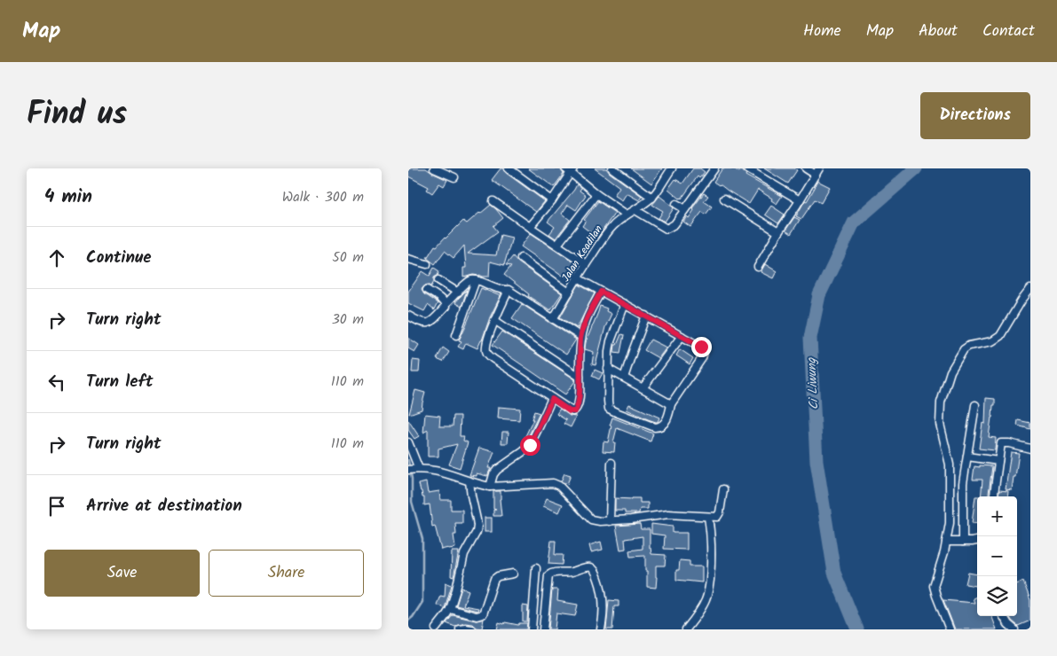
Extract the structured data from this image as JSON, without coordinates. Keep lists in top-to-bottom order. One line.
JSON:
{"streets":{"street":["Jalan Keadilan"]},"water":["Ci Liwung"],"page":{"header":"Map","nav":["Home","Map","About","Contact"],"title":"Find us","buttons":["Directions",["Save","Share"]],"heading":["4 min","Walk · 300 m"],"list":[["Continue","50 m"],["Turn right","30 m"],["Turn left","110 m"],["Turn right","110 m"],"Arrive at destination"],"map_buttons":["+","−"]}}
